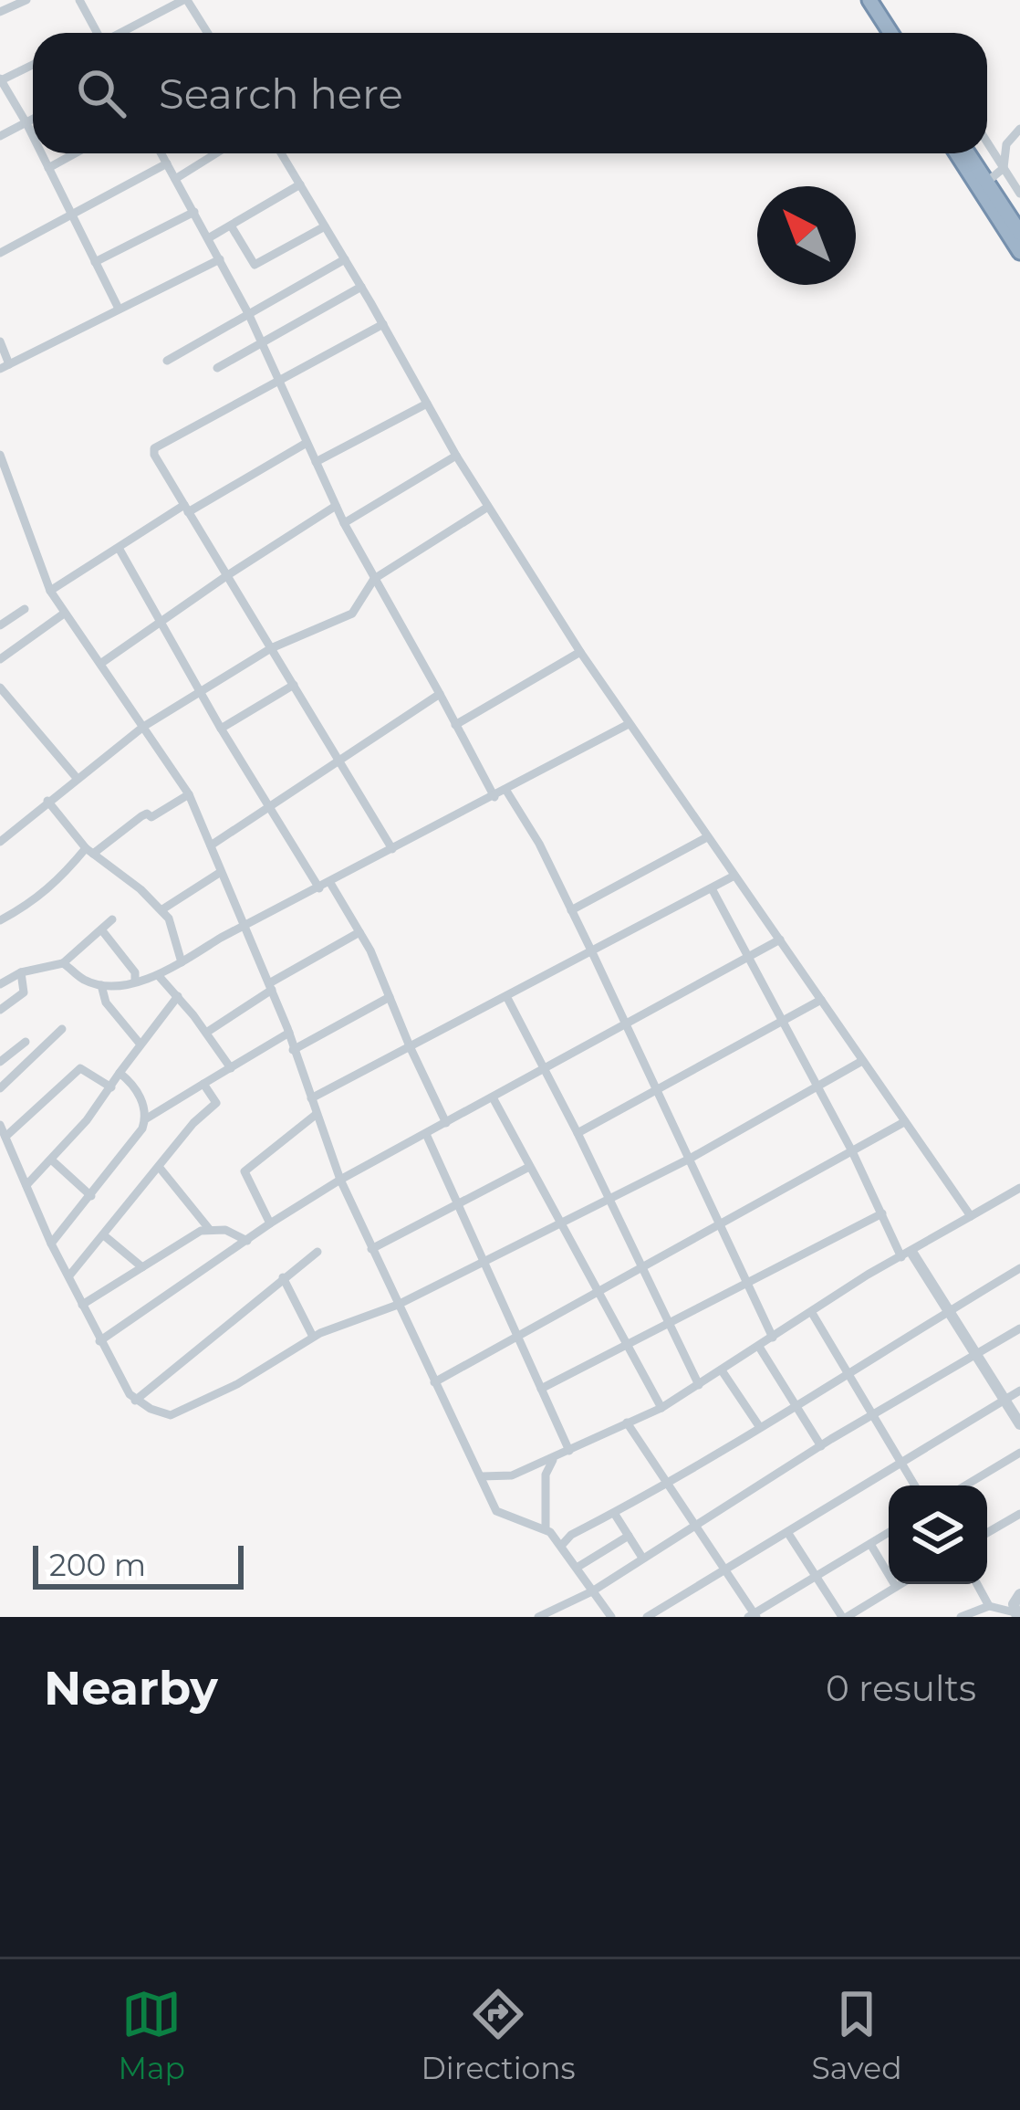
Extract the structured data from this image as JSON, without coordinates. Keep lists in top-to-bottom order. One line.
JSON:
{"scale_bar":"200 m","north":"top left","page":{"search":"Search here","scale":"200 m","heading":["Nearby","0 results"],"nav":["Map","Directions","Saved"]}}
